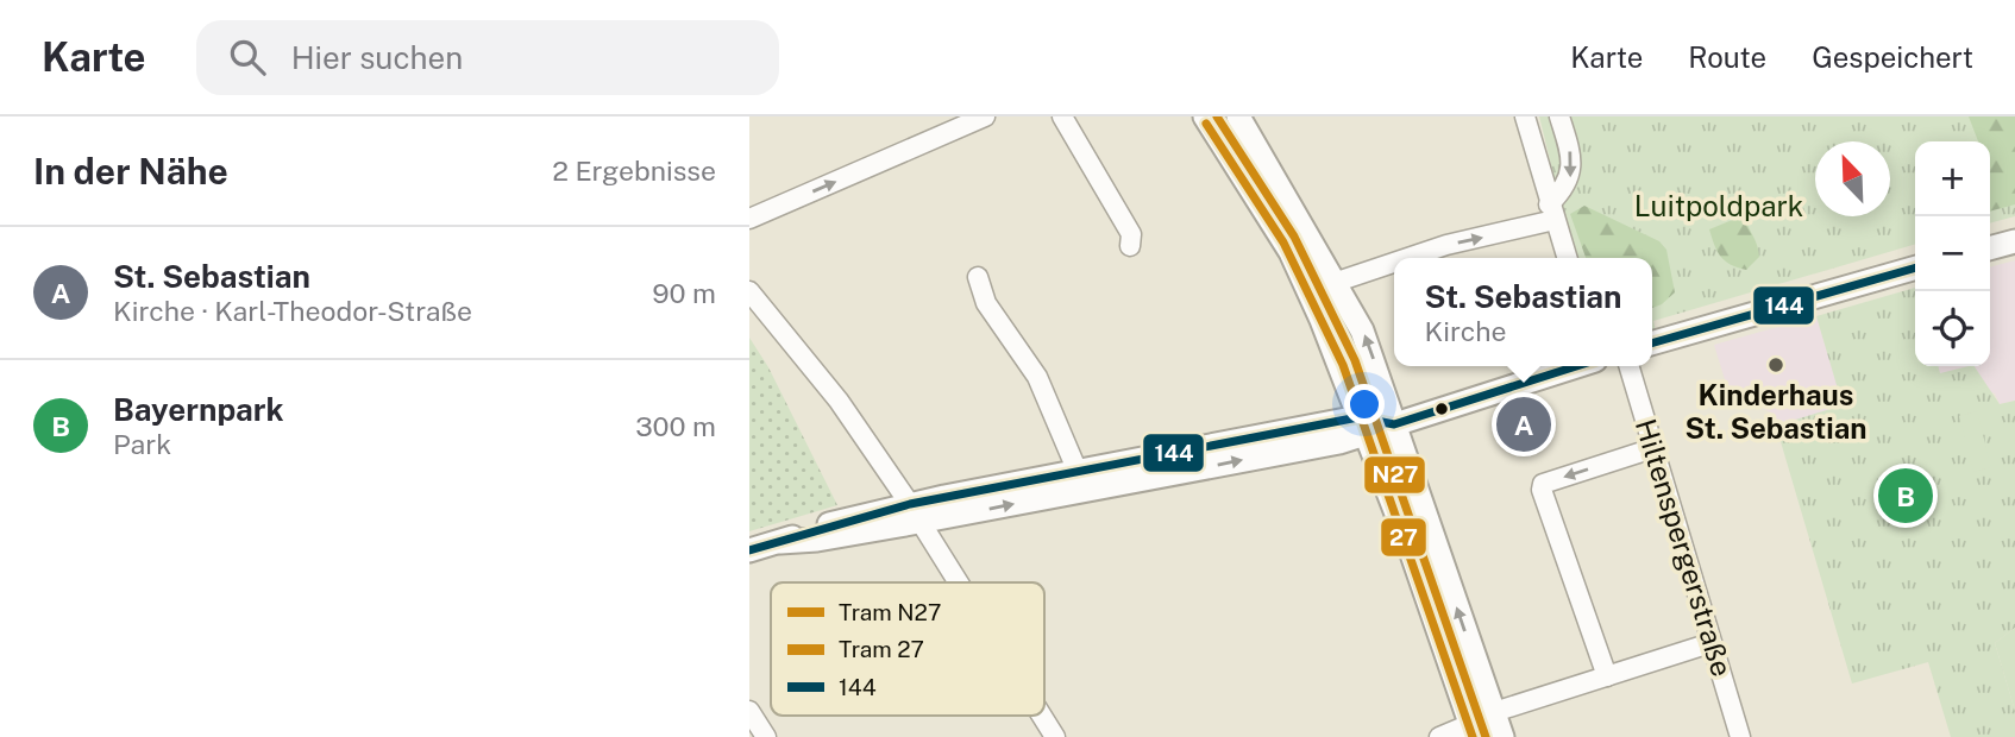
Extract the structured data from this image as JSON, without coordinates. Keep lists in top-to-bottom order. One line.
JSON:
{"streets":{"street":["Hiltenspergerstraße"]},"parks":["Luitpoldpark"],"places":["Kinderhaus St. Sebastian"],"lines":["tram line N27","tram line 27","transit line 144"],"legend":["Tram N27","Tram 27","144"],"north":"top left","page":{"header":"Karte","search":"Hier suchen","nav":["Karte","Route","Gespeichert"],"heading":["In der Nähe","2 Ergebnisse"],"map_buttons":["+","−"],"list":[{"mark":"A","name":"St. Sebastian","note":"Kirche · Karl-Theodor-Straße","value":"90 m"},{"mark":"B","name":"Bayernpark","note":"Park","value":"300 m"}],"popup":["St. Sebastian","Kirche"],"pins":["A","B"]}}
